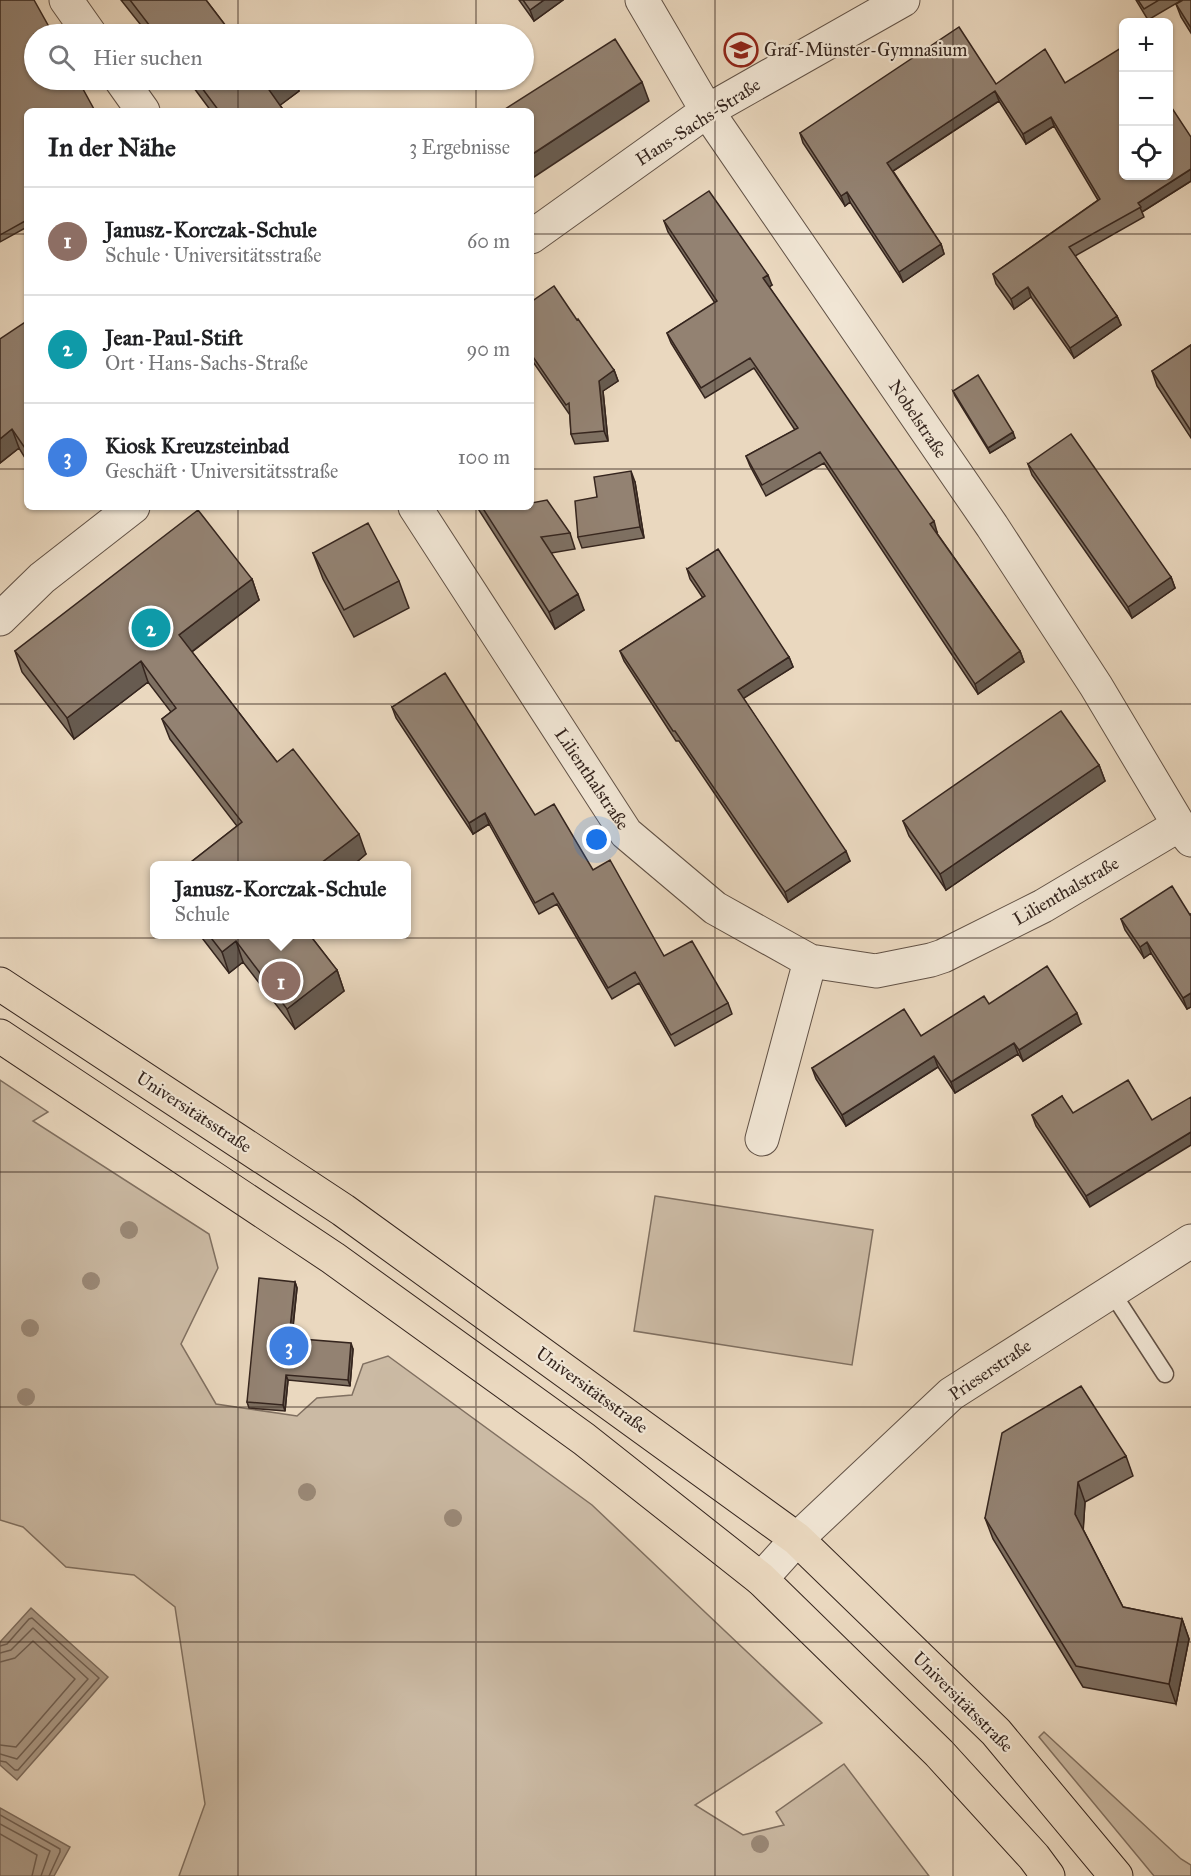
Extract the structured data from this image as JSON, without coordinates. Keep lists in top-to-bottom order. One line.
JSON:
{"streets":{"main road":["Universitätsstraße"],"street":["Hans-Sachs-Straße","Nobelstraße","Lilienthalstraße","Prieserstraße"]},"crossings":[["Hans-Sachs-Straße","Nobelstraße"],["Nobelstraße","Lilienthalstraße"],["Universitätsstraße","Prieserstraße"]],"places":{"school or university":["Graf-Münster-Gymnasium"]},"page":{"map_buttons":["+","−"],"search":"Hier suchen","heading":["In der Nähe","3 Ergebnisse"],"list":[{"mark":"1","name":"Janusz-Korczak-Schule","note":"Schule · Universitätsstraße","value":"60 m"},{"mark":"2","name":"Jean-Paul-Stift","note":"Ort · Hans-Sachs-Straße","value":"90 m"},{"mark":"3","name":"Kiosk Kreuzsteinbad","note":"Geschäft · Universitätsstraße","value":"100 m"}],"pins":["2","1","3"],"popup":["Janusz-Korczak-Schule","Schule"]}}
